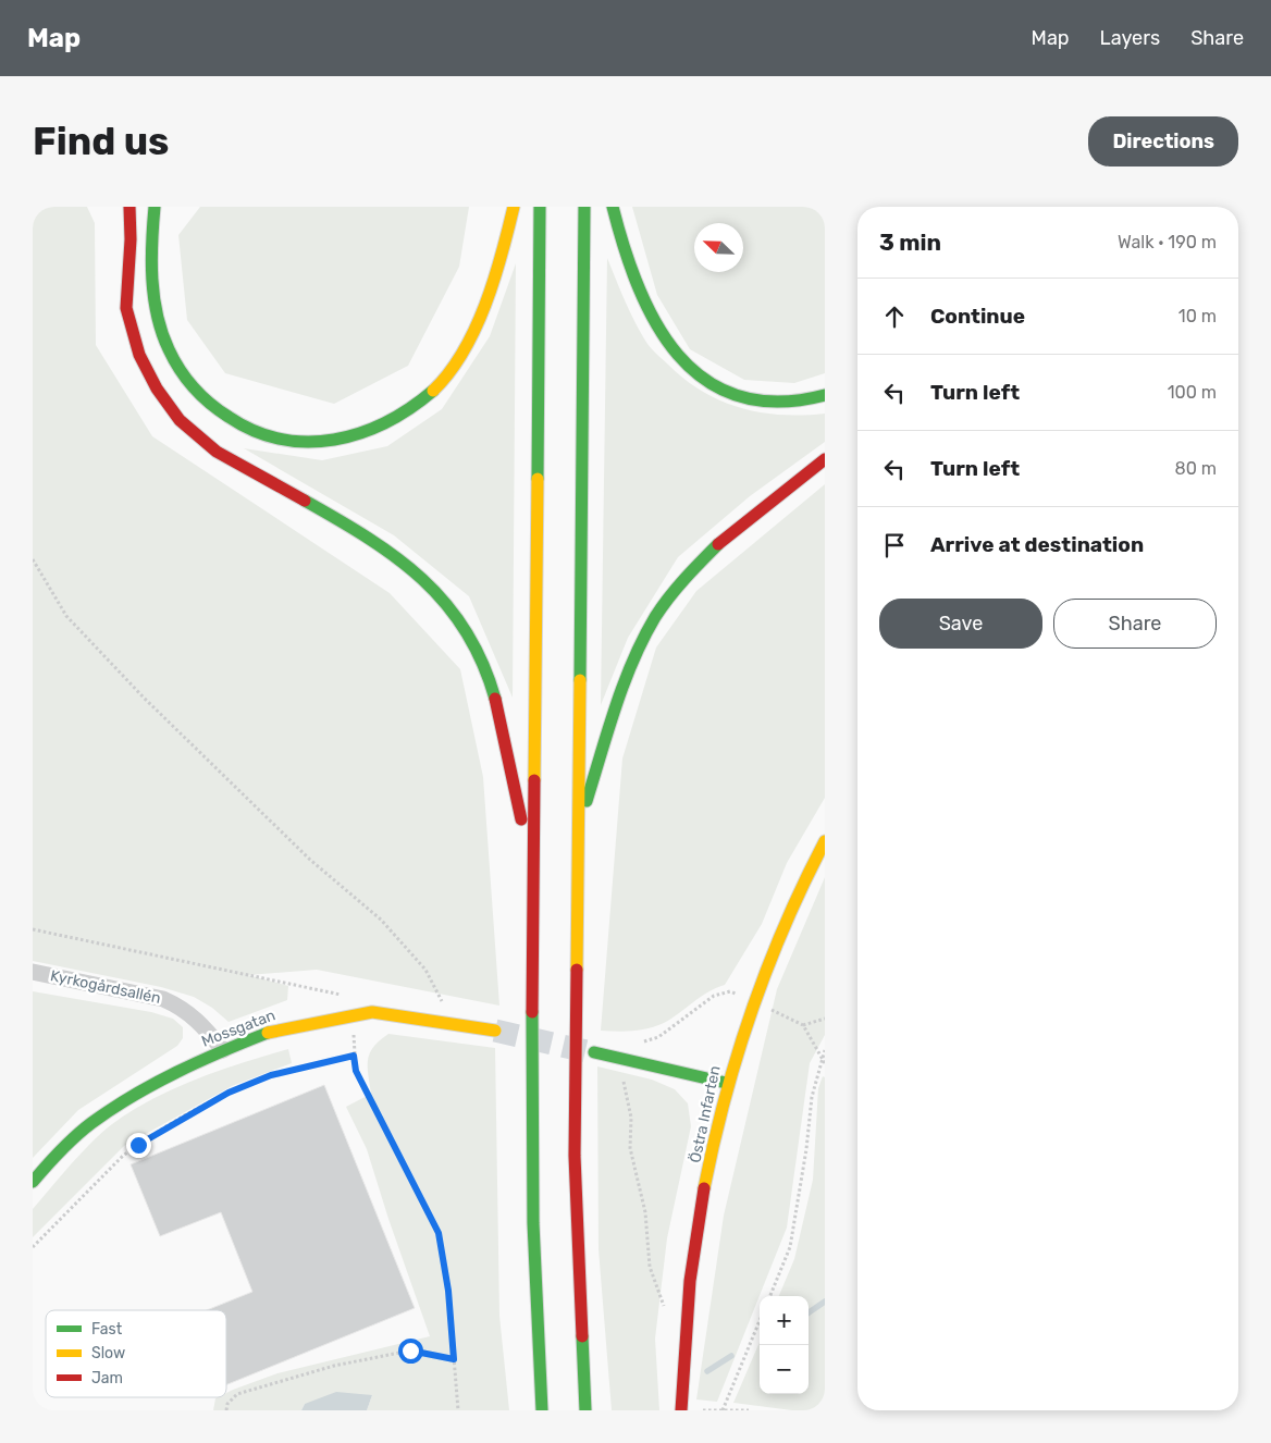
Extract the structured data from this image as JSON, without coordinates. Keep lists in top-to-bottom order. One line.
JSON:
{"streets":{"main road":["Mossgatan","Östra Infarten"],"street":["Kyrkogårdsallén"]},"crossings":[["Kyrkogårdsallén","Mossgatan"]],"legend":["Fast","Slow","Jam"],"north":"top left","page":{"header":"Map","nav":["Map","Layers","Share"],"buttons":["Directions",["Save","Share"]],"title":"Find us","heading":["3 min","Walk · 190 m"],"list":[["Continue","10 m"],["Turn left","100 m"],["Turn left","80 m"],"Arrive at destination"],"map_buttons":["+","−"]}}
